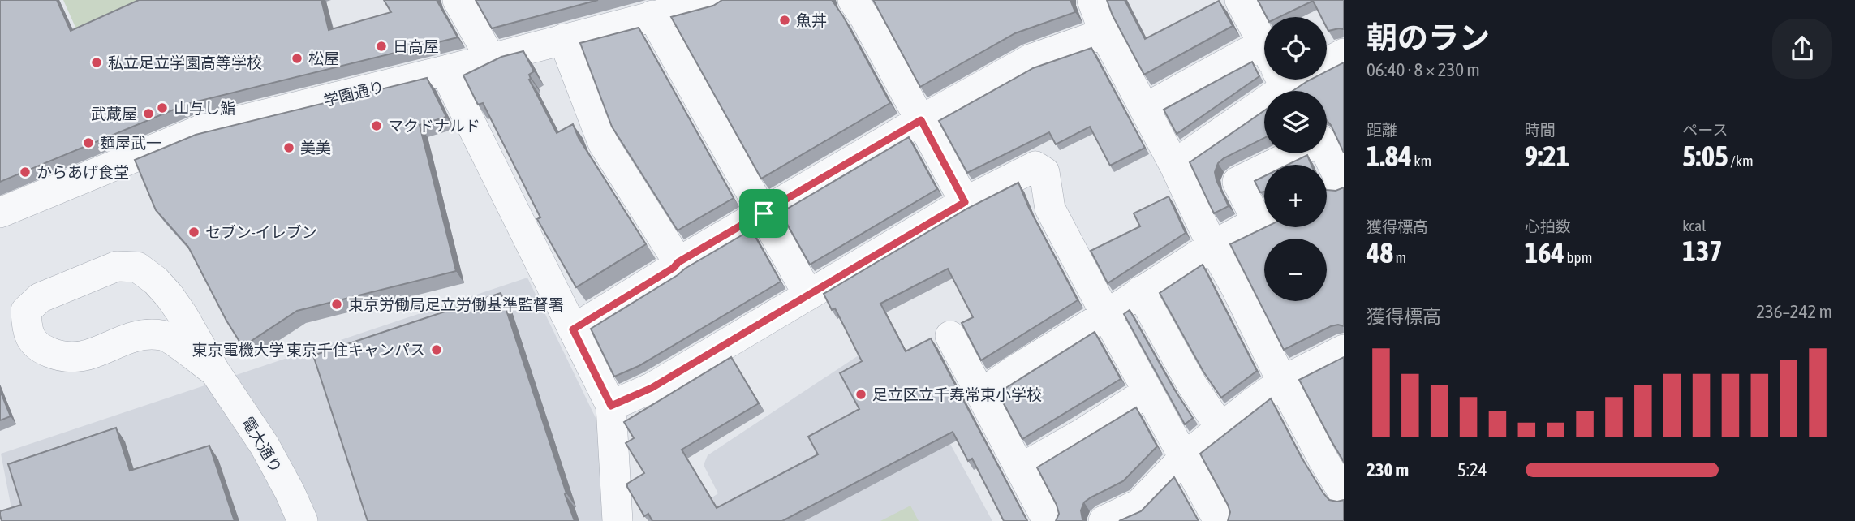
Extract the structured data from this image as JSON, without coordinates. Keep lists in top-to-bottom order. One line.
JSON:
{"streets":{"street":["学園通り","電大通り"]},"places":["魚丼","日高屋","松屋","私立足立学園高等学校","山与し鮨","武蔵屋","マクドナルド","麺屋武一","美美","からあげ食堂","セブン-イレブン","東京労働局足立労働基準監督署","東京電機大学 東京千住キャンパス","足立区立千寿常東小学校"],"page":{"heading":["朝のラン","06:40 · 8 × 230 m"],"map_buttons":["+","−"],"stats":[["距離","1.84 km"],["時間","9:21"],["ペース","5:05 /km"],["獲得標高","48 m"],["心拍数","164 bpm"],["kcal","137"]],"chart":["獲得標高","236–242 m"],"list":[{"name":"230 m","note":"5:24"}]}}
